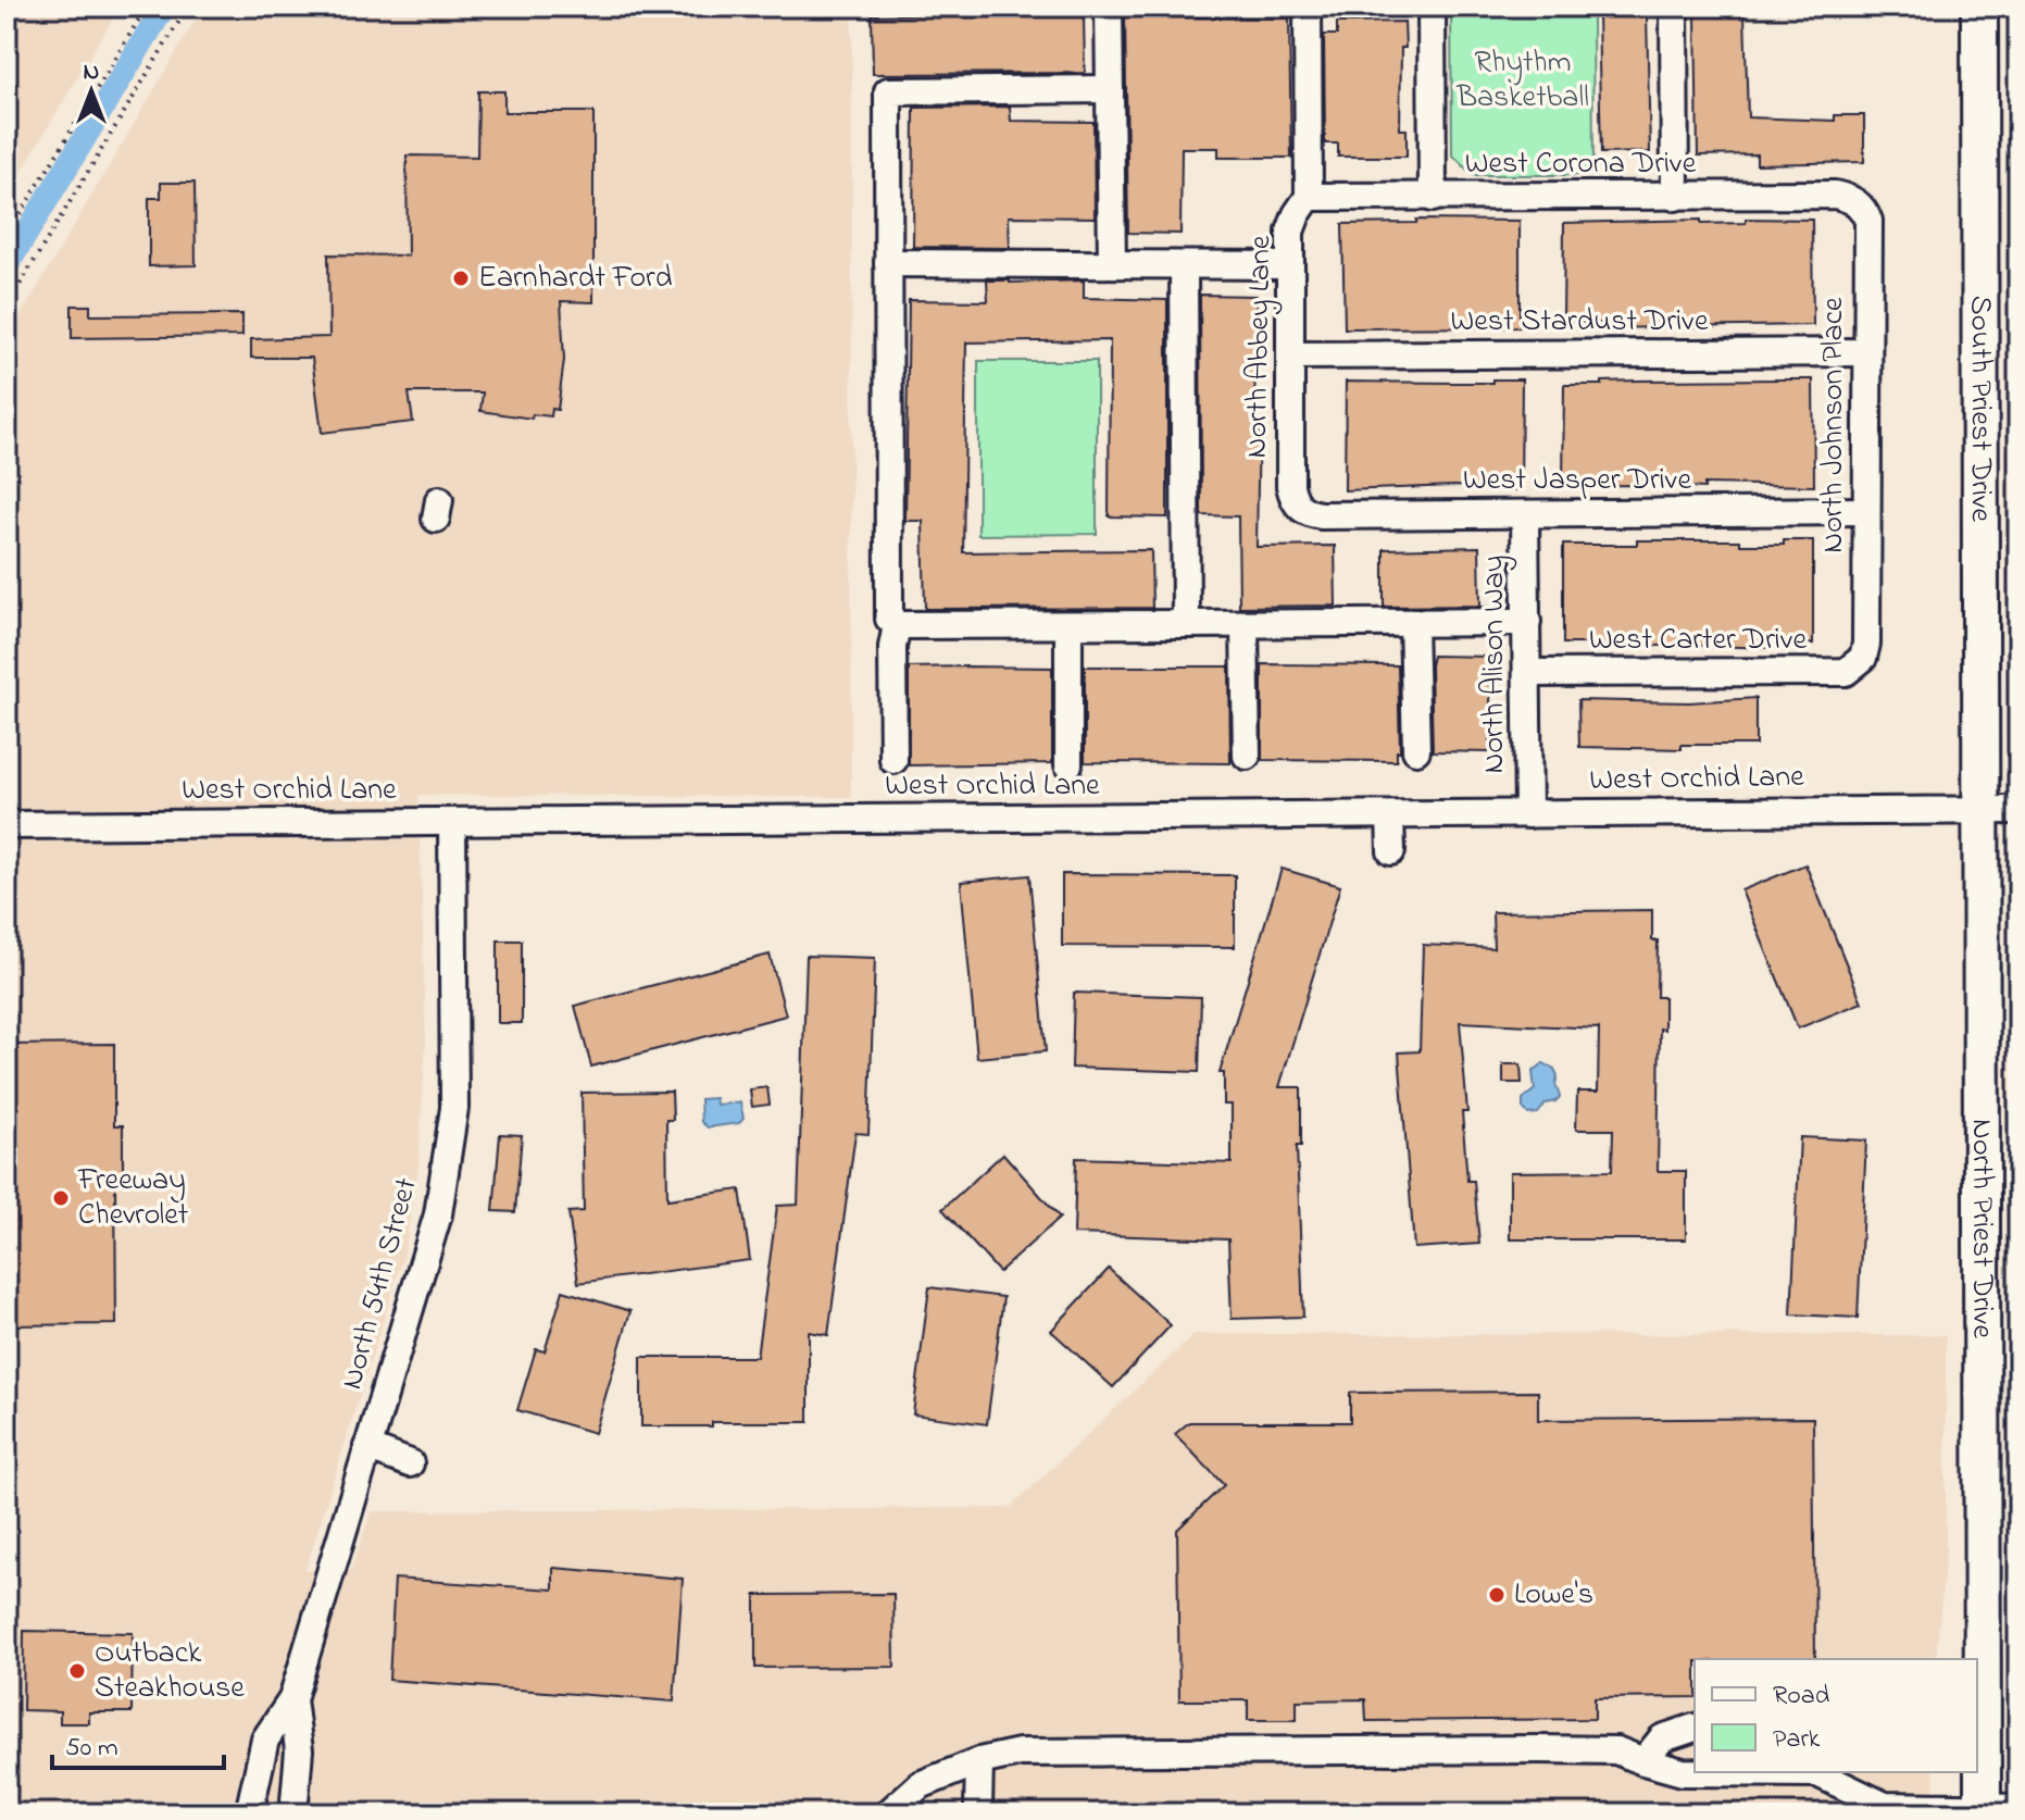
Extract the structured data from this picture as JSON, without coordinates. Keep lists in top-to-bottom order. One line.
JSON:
{"streets":{"main road":["South Priest Drive","North Priest Drive"],"street":["West Corona Drive","West Stardust Drive","North Abbey Lane","North Johnson Place","West Jasper Drive","West Carter Drive","North Alison Way","West Orchid Lane","North 54th Street"]},"crossings":[["West Corona Drive","North Abbey Lane"],["West Corona Drive","North Johnson Place"],["West Stardust Drive","North Abbey Lane"],["West Stardust Drive","North Johnson Place"],["North Abbey Lane","West Jasper Drive"],["South Priest Drive","West Orchid Lane"],["South Priest Drive","North Priest Drive"],["North Johnson Place","West Jasper Drive"],["North Johnson Place","West Carter Drive"],["West Jasper Drive","North Alison Way"],["West Carter Drive","North Alison Way"],["North Alison Way","West Orchid Lane"],["West Orchid Lane","North Priest Drive"],["West Orchid Lane","North 54th Street"]],"parks":["Rhythm Basketball"],"places":["Earnhardt Ford","Freeway Chevrolet","Lowe's","Outback Steakhouse"],"legend":["Road","Park"],"scale_bar":"50 m","north":"top"}
